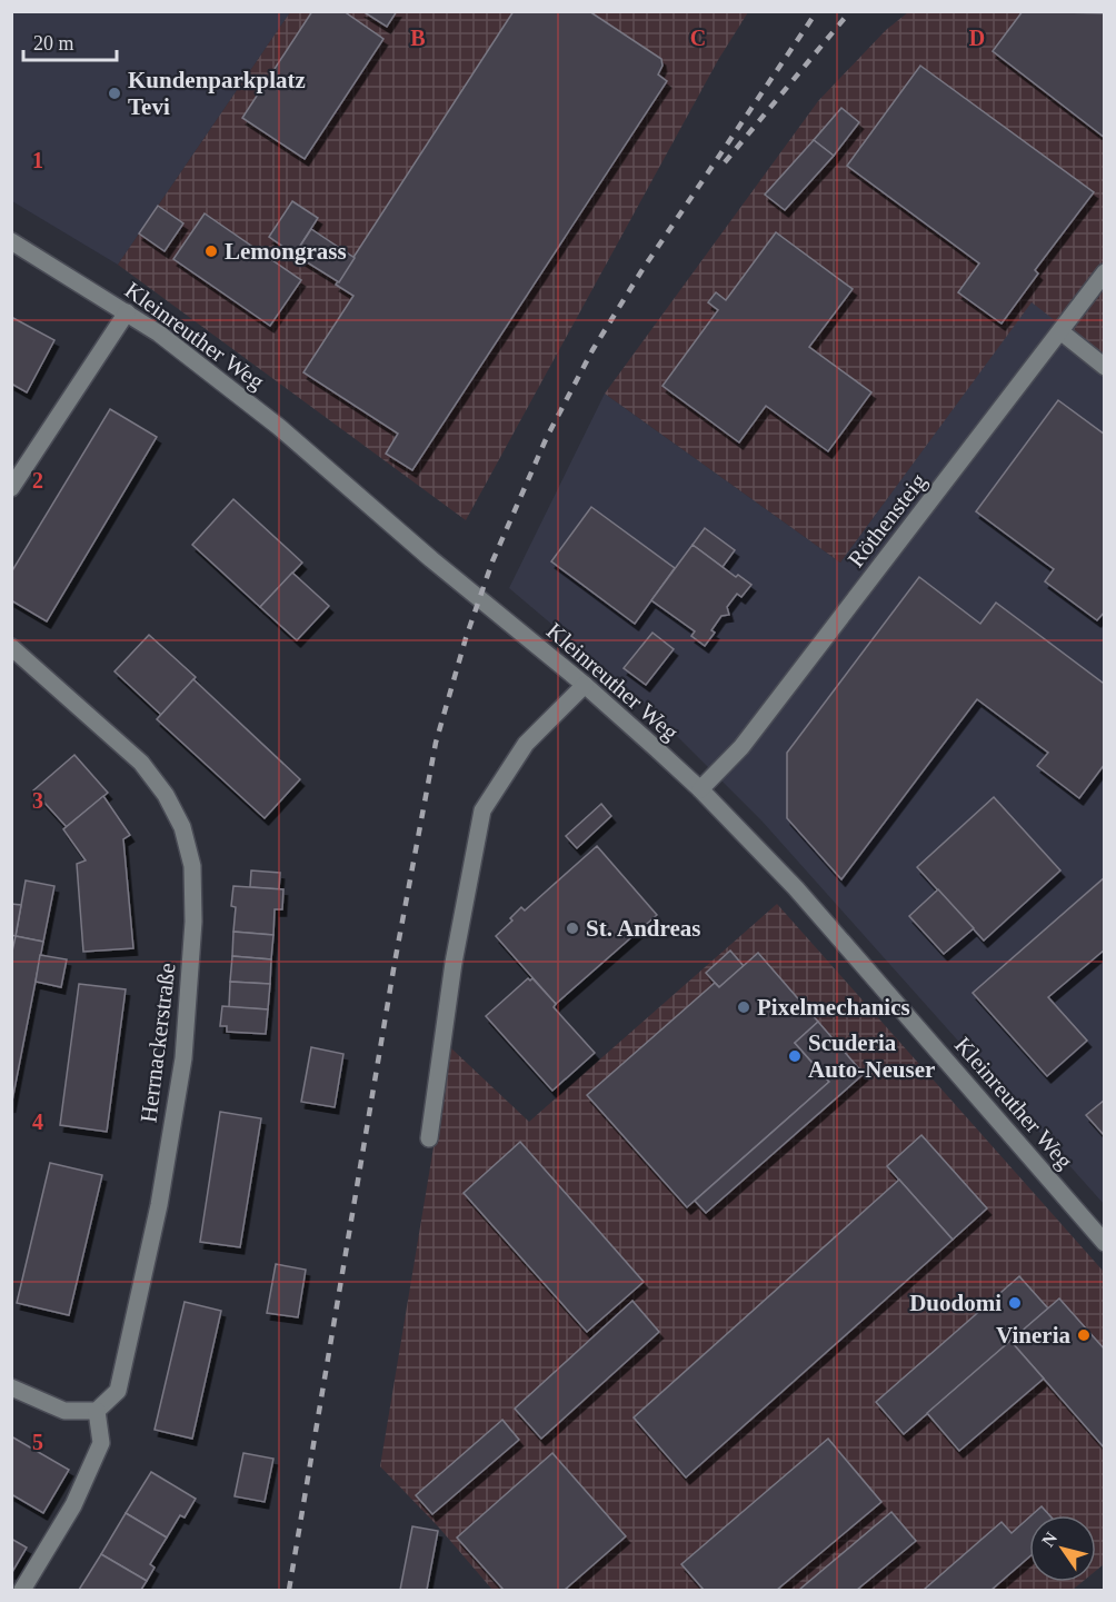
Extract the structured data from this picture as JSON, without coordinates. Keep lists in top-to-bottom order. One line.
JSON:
{"streets":{"street":["Kleinreuther Weg","Röthensteig","Herrnackerstraße"]},"crossings":[["Kleinreuther Weg","Röthensteig"]],"places":["Kundenparkplatz Tevi","Lemongrass","St. Andreas","Pixelmechanics","Scuderia Auto-Neuser","Duodomi","Vineria"],"scale_bar":"20 m","north":"top left","grid":{"columns":["B","C","D"],"rows":["1","2","3","4","5"]}}
